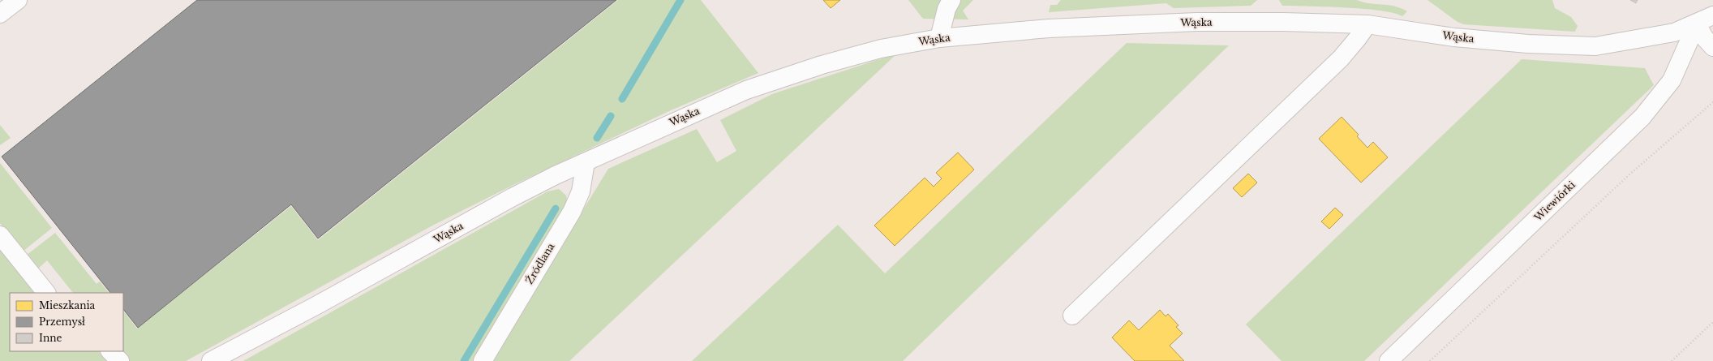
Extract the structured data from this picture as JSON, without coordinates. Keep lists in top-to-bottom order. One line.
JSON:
{"streets":{"street":["Wąska","Wiewiórki","Źródlana"]},"crossings":[["Wąska","Wiewiórki"],["Wąska","Źródlana"]],"legend":["Mieszkania","Przemysł","Inne"]}
